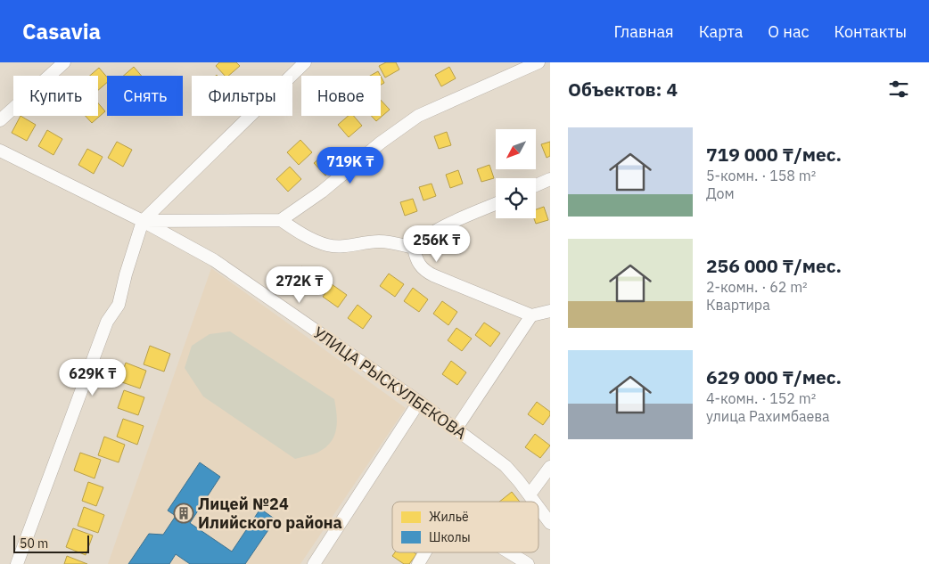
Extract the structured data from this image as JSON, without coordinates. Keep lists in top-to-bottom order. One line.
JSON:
{"streets":{"street":["УЛИЦА РЫСКУЛБЕКОВА"]},"places":{"building":["Лицей №24 Илийского района"]},"legend":["Жильё","Школы"],"scale_bar":"50 m","north":"bottom left","page":{"header":"Casavia","nav":["Главная","Карта","О нас","Контакты"],"heading":"Объектов: 4","chip":["Купить","Снять","Фильтры","Новое"],"list":[{"name":"719 000 ₸/мес.","note":"5-комн. · 158 m² · Дом"},{"name":"256 000 ₸/мес.","note":"2-комн. · 62 m² · Квартира"},{"name":"629 000 ₸/мес.","note":"4-комн. · 152 m² · улица Рахимбаева"}],"price":["719K ₸","256K ₸","272K ₸","629K ₸"],"scale":"50 m"}}
